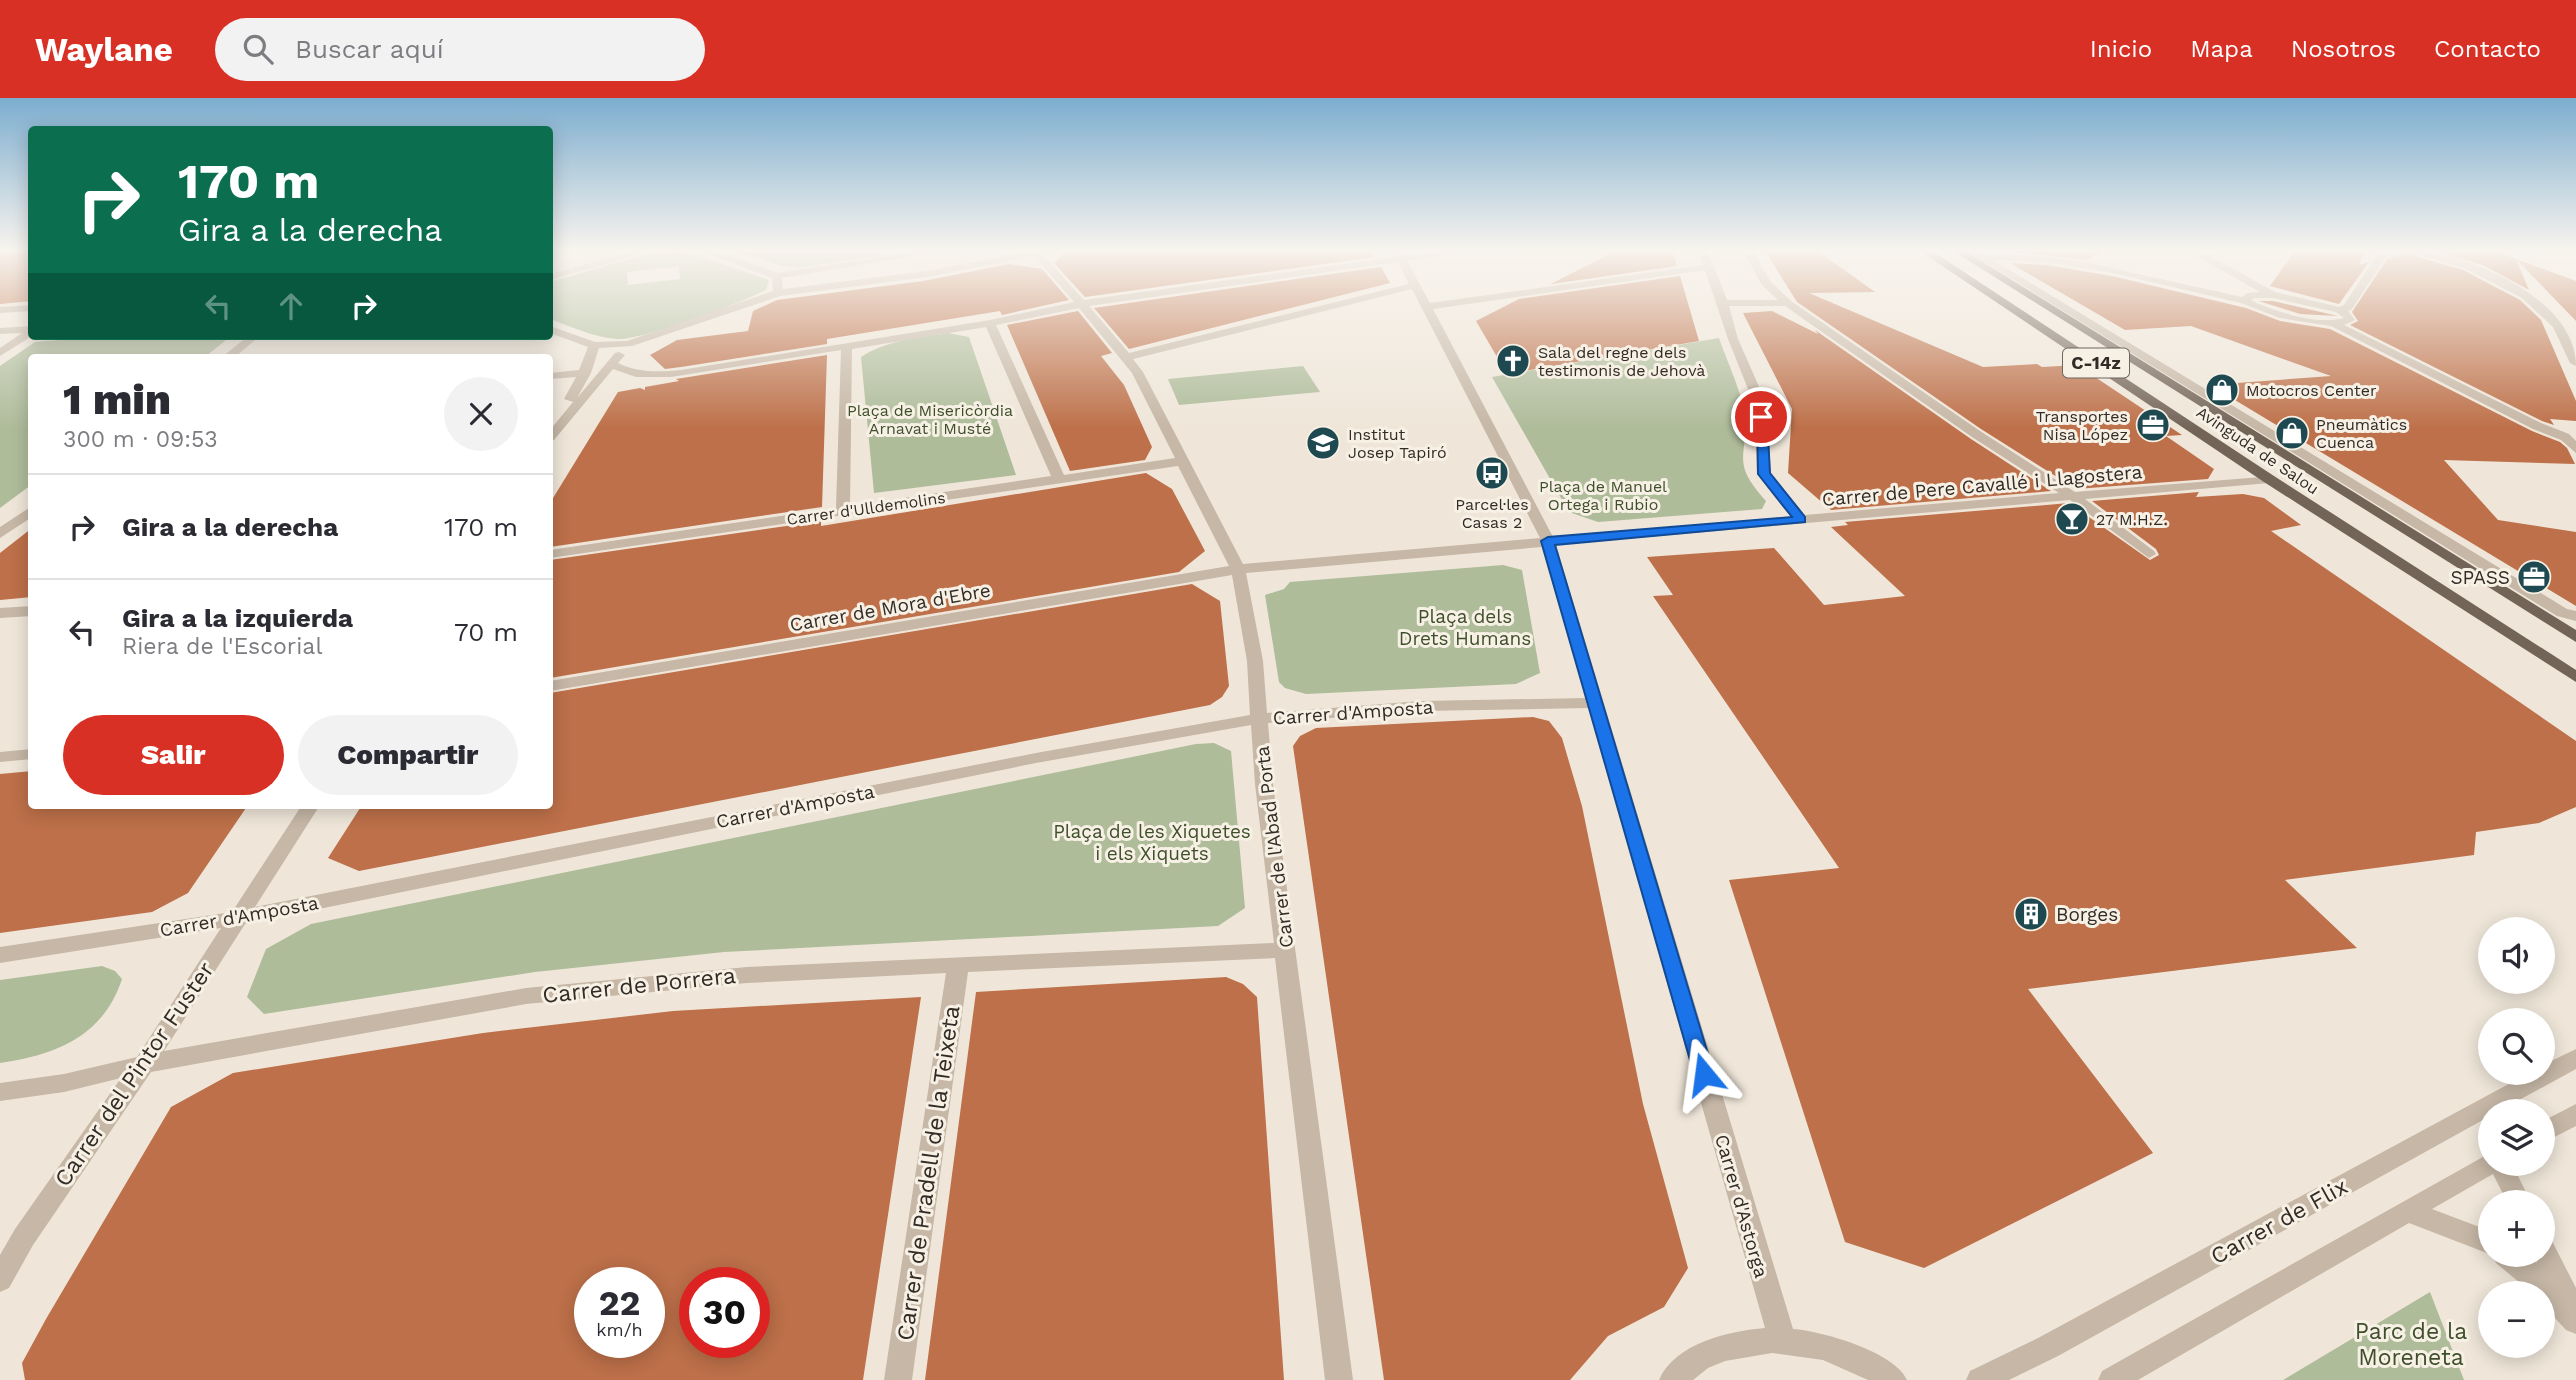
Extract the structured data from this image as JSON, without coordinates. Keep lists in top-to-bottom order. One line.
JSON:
{"streets":{"main road":["C-14z","Avinguda de Salou"],"street":["Carrer de Pere Cavallé i Llagostera","Carrer d'Ulldemolins","Carrer de Mora d'Ebre","Carrer d'Amposta","Carrer de l'Abad Porta","Carrer de Porrera","Carrer del Pintor Fuster","Carrer de Pradell de la Teixeta","Carrer d'Astorga","Carrer de Flix"]},"crossings":[["Avinguda de Salou","Carrer de Pere Cavallé i Llagostera"],["Carrer de Pere Cavallé i Llagostera","Carrer de Mora d'Ebre"],["Carrer de Pere Cavallé i Llagostera","Carrer de l'Abad Porta"],["Carrer de Pere Cavallé i Llagostera","Carrer d'Astorga"],["Carrer d'Ulldemolins","Carrer de l'Abad Porta"],["Carrer de Mora d'Ebre","Carrer de l'Abad Porta"],["Carrer d'Amposta","Carrer de l'Abad Porta"],["Carrer d'Amposta","Carrer del Pintor Fuster"],["Carrer d'Amposta","Carrer d'Astorga"],["Carrer de l'Abad Porta","Carrer de Porrera"],["Carrer de Porrera","Carrer del Pintor Fuster"],["Carrer de Porrera","Carrer de Pradell de la Teixeta"]],"parks":["Plaça de Misericòrdia Arnavat i Musté","Plaça de Manuel Ortega i Rubio","Plaça dels Drets Humans","Plaça de les Xiquetes i els Xiquets","Parc de la Moreneta"],"places":{"church":["Sala del regne dels testimonis de Jehovà"],"shop":["Motocros Center","Pneumàtics Cuenca"],"office":["Transportes Nisa López","SPASS"],"school or university":["Institut Josep Tapiró"],"bus stop":["Parcel·les Casas 2"],"bar":["27 M.H.Z."],"building":["Borges"]},"page":{"header":"Waylane","search":"Buscar aquí","nav":["Inicio","Mapa","Nosotros","Contacto"],"turn":["170 m","Gira a la derecha"],"heading":["1 min","300 m · 09:53"],"list":[{"name":"Gira a la derecha","value":"170 m"},{"name":"Gira a la izquierda","note":"Riera de l'Escorial","value":"70 m"}],"buttons":["Salir","Compartir"],"map_buttons":["+","−"],"speed":"22 km/h","limit":"30"}}
